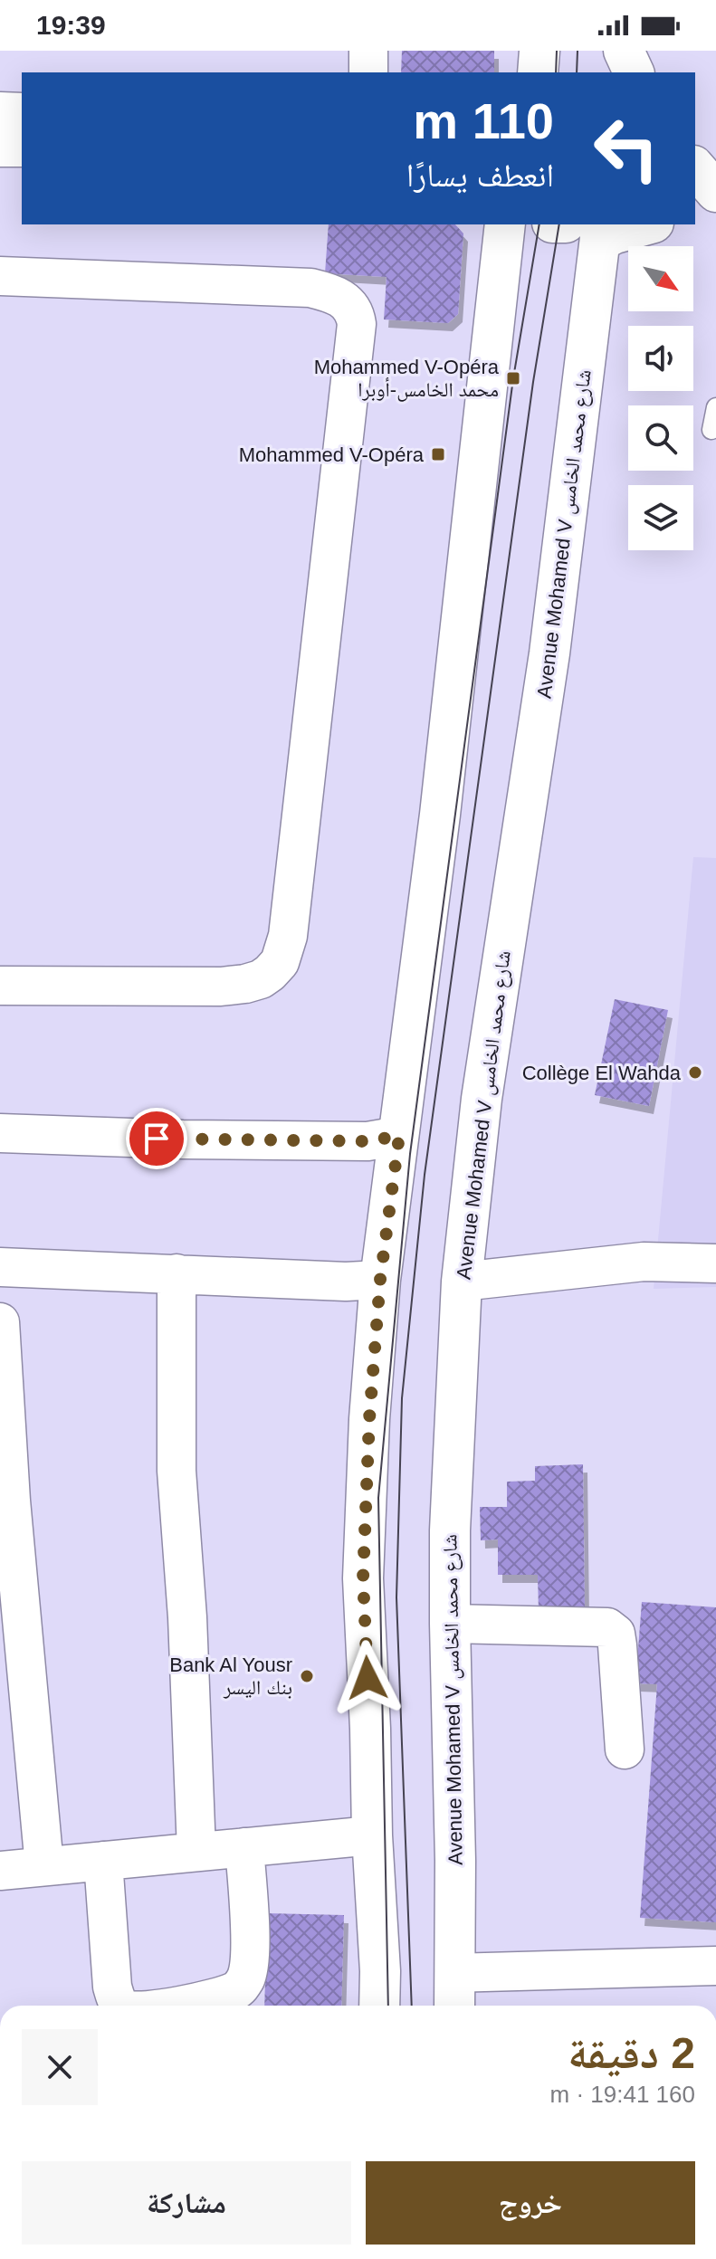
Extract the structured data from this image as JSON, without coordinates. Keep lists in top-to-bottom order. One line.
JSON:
{"streets":{"main road":["Avenue Mohamed V شارع محمد الخامس"]},"places":{"transit":["Mohammed V-Opéra محمد الخامس-أوبرا","Mohammed V-Opéra"],"other":["Collège El Wahda","Bank Al Yousr بنك اليسر"]},"north":"bottom right","page":{"status":"19:39","turn":["110 m","انعطف يسارًا"],"heading":["2 دقيقة","160 m · 19:41"],"buttons":["خروج","مشاركة"]}}
